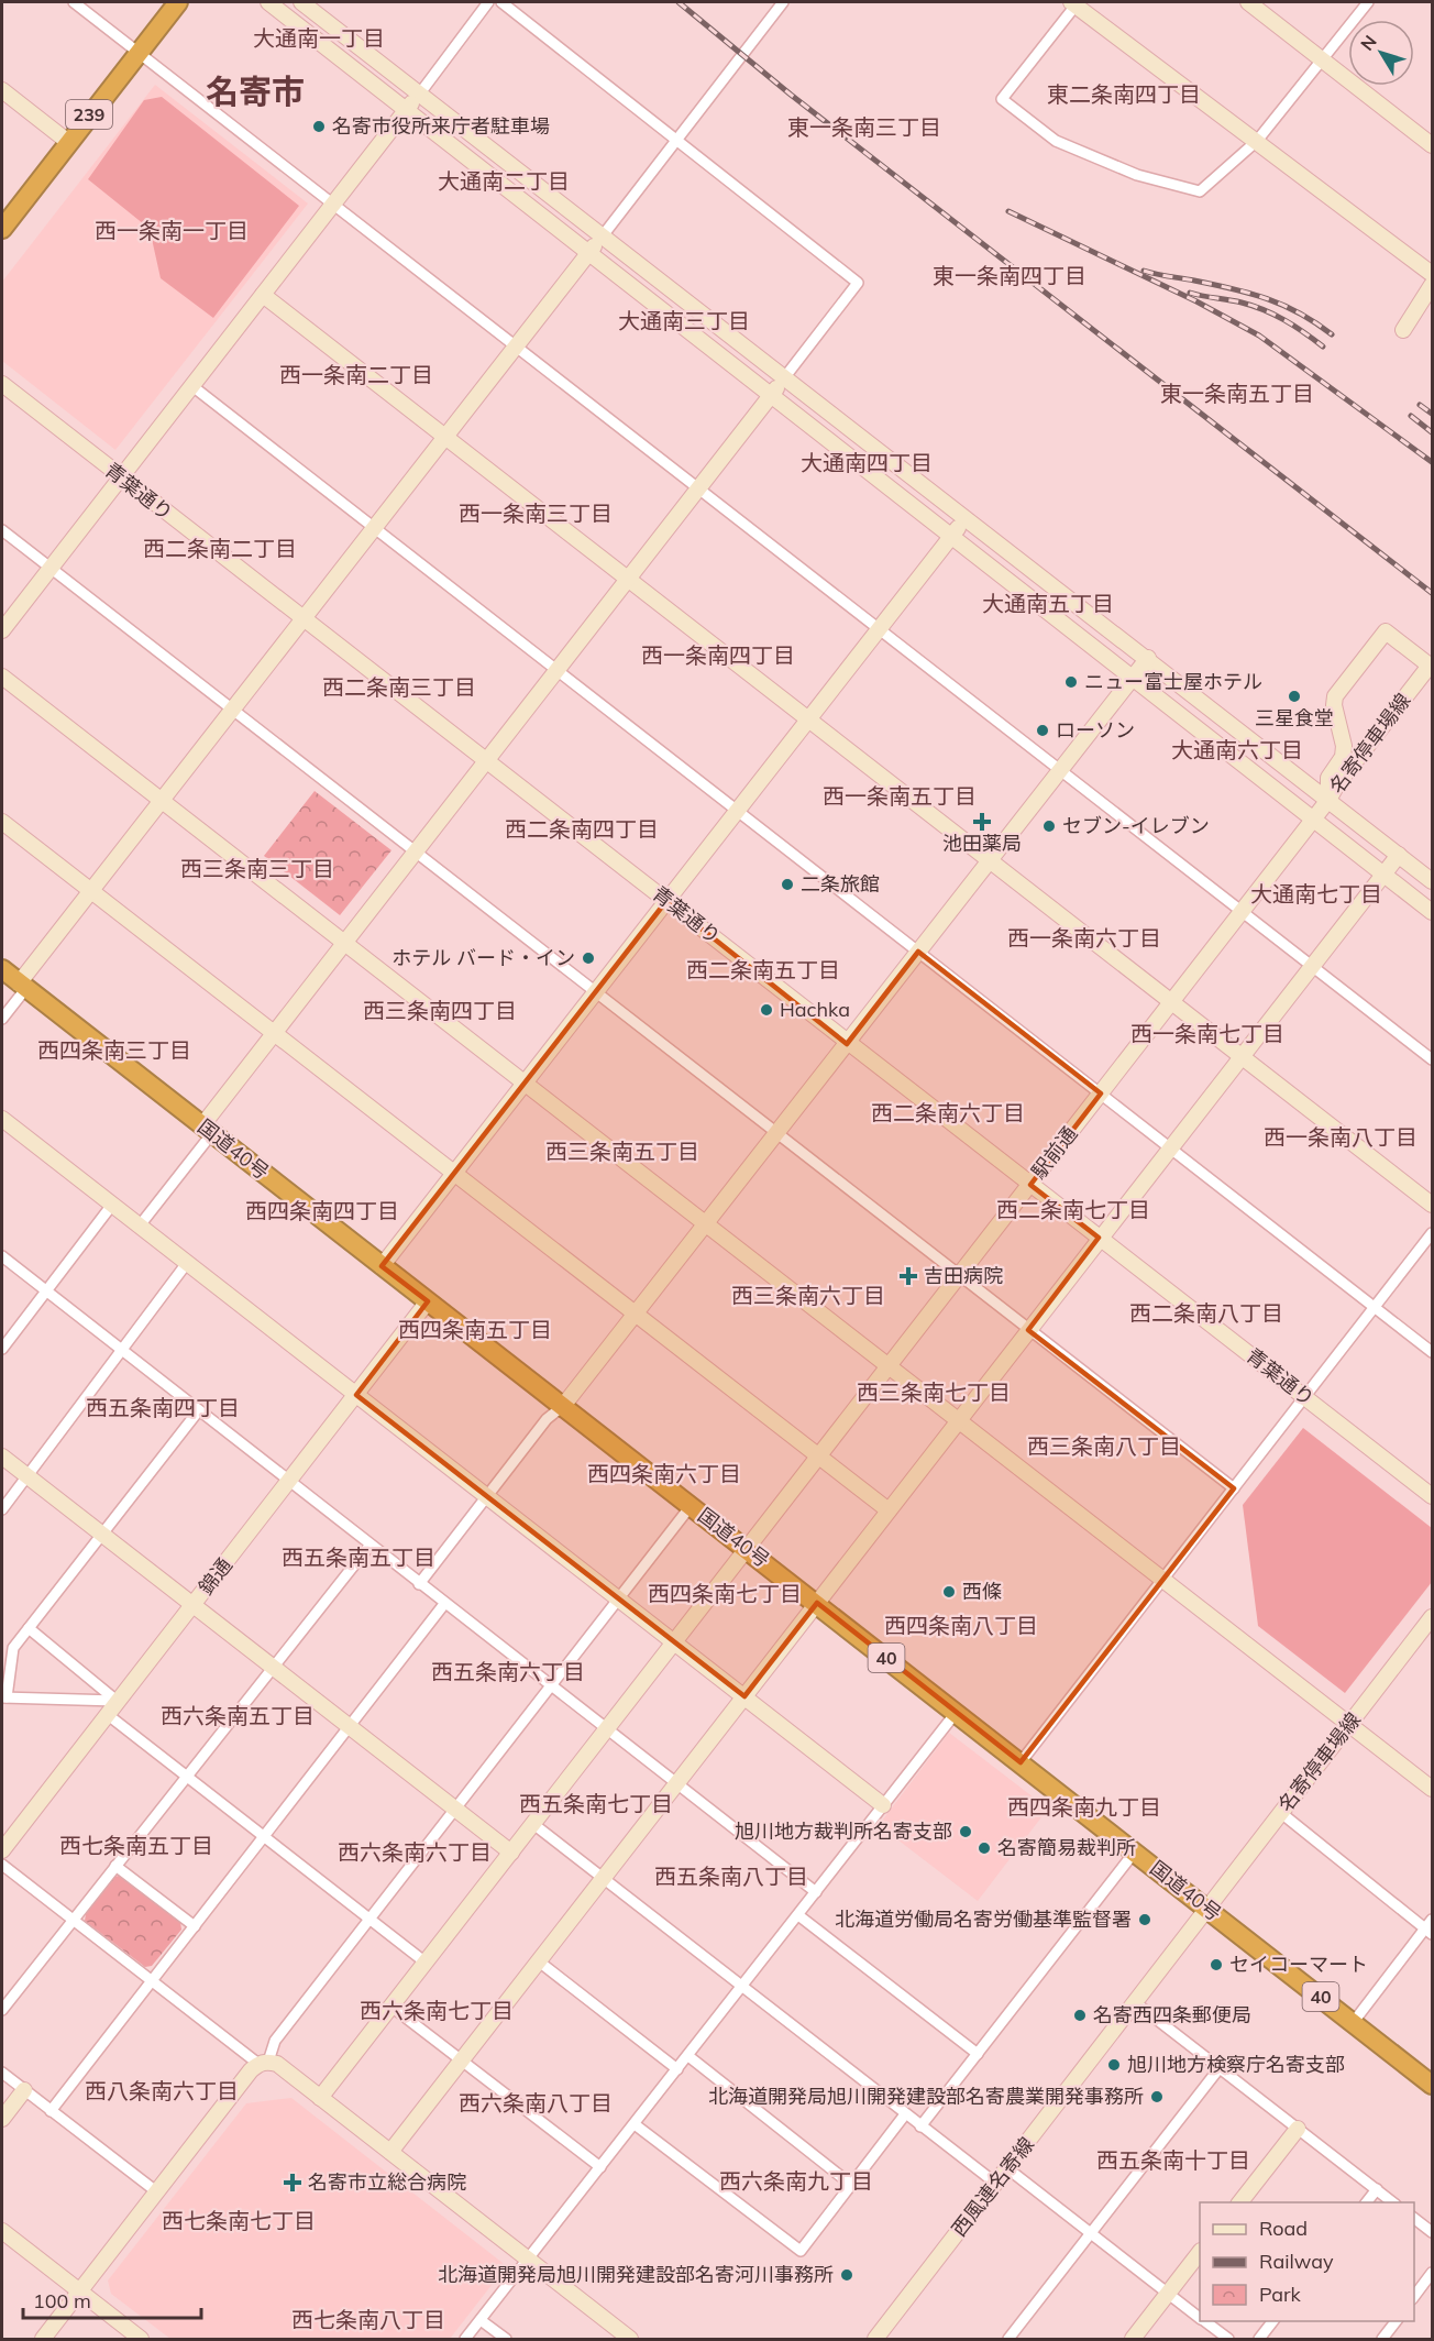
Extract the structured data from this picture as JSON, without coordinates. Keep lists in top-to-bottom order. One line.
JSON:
{"streets":{"highway":["239","国道40号","40"],"street":["青葉通り","名寄停車場線","駅前通","錦通","西風連名寄線"]},"crossings":[["青葉通り","駅前通"],["名寄停車場線","国道40号"],["名寄停車場線","駅前通"],["名寄停車場線","西風連名寄線"],["国道40号","駅前通"],["国道40号","錦通"],["国道40号","西風連名寄線"]],"districts":["大通南一丁目","名寄市","東二条南四丁目","東一条南三丁目","大通南二丁目","西一条南一丁目","東一条南四丁目","大通南三丁目","西一条南二丁目","東一条南五丁目","大通南四丁目","西一条南三丁目","西二条南二丁目","大通南五丁目","西一条南四丁目","西二条南三丁目","大通南六丁目","西一条南五丁目","西二条南四丁目","西三条南三丁目","大通南七丁目","西一条南六丁目","西二条南五丁目","西三条南四丁目","西一条南七丁目","西四条南三丁目","西二条南六丁目","西一条南八丁目","西三条南五丁目","西二条南七丁目","西四条南四丁目","西三条南六丁目","西二条南八丁目","西四条南五丁目","西三条南七丁目","西五条南四丁目","西三条南八丁目","西四条南六丁目","西五条南五丁目","西四条南七丁目","西四条南八丁目","西五条南六丁目","西六条南五丁目","西五条南七丁目","西四条南九丁目","西七条南五丁目","西六条南六丁目","西五条南八丁目","西六条南七丁目","西八条南六丁目","西六条南八丁目","西五条南十丁目","西六条南九丁目","西七条南七丁目","西七条南八丁目"],"places":{"other":["名寄市役所来庁者駐車場","ニュー富士屋ホテル","三星食堂","ローソン","セブン-イレブン","二条旅館","ホテル バード・イン","Hachka","西條","旭川地方裁判所名寄支部","名寄簡易裁判所","北海道労働局名寄労働基準監督署","セイコーマート","名寄西四条郵便局","旭川地方検察庁名寄支部","北海道開発局旭川開発建設部名寄農業開発事務所","北海道開発局旭川開発建設部名寄河川事務所"],"health":["池田薬局","吉田病院","名寄市立総合病院"]},"legend":["Road","Railway","Park"],"scale_bar":"100 m","north":"top left"}
